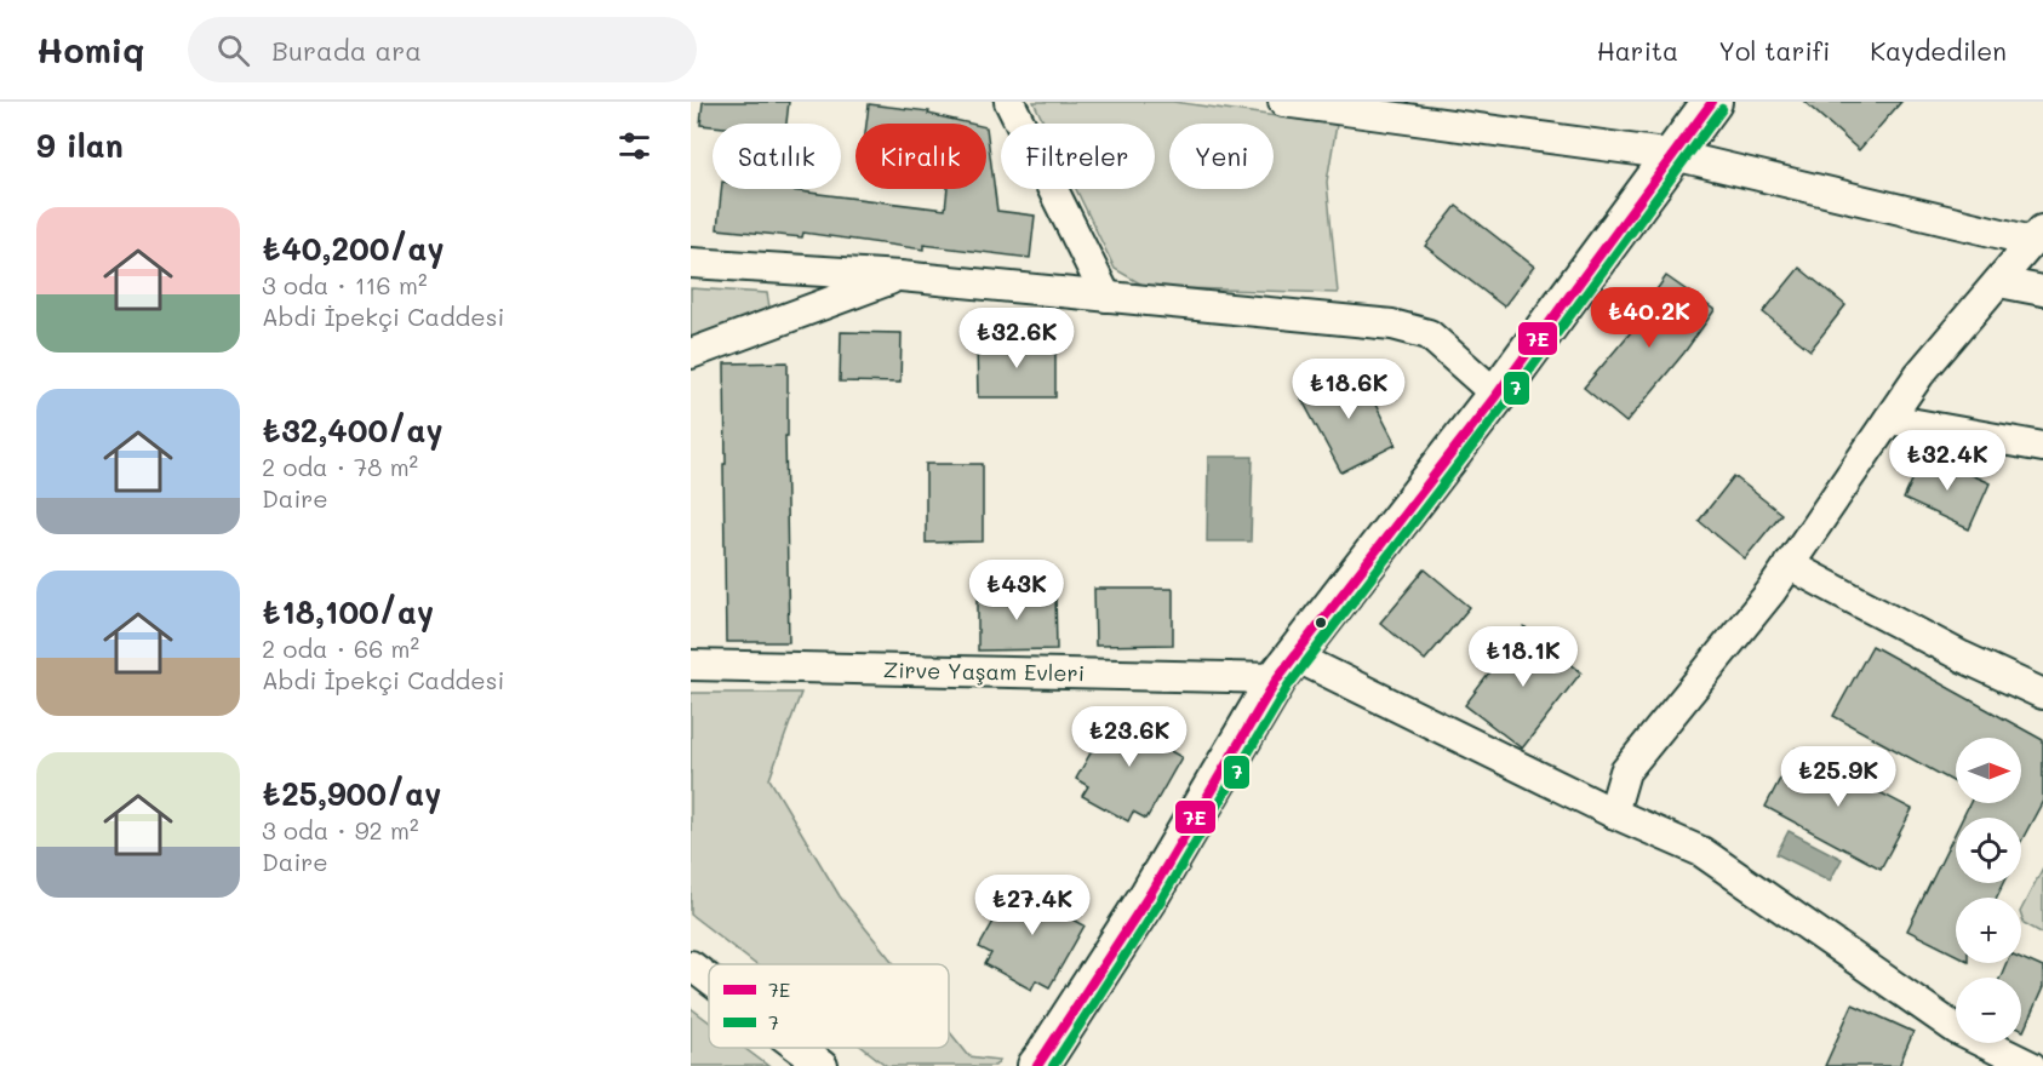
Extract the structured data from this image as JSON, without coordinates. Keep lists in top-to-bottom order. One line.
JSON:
{"streets":{"street":["Zirve Yaşam Evleri"]},"lines":["transit line 7E","transit line 7"],"legend":["7E","7"],"north":"right","page":{"header":"Homiq","search":"Burada ara","nav":["Harita","Yol tarifi","Kaydedilen"],"heading":"9 ilan","chip":["Satılık","Kiralık","Filtreler","Yeni"],"list":[{"name":"₺40,200/ay","note":"3 oda · 116 m² · Abdi İpekçi Caddesi"},{"name":"₺32,400/ay","note":"2 oda · 78 m² · Daire"},{"name":"₺18,100/ay","note":"2 oda · 66 m² · Abdi İpekçi Caddesi"},{"name":"₺25,900/ay","note":"3 oda · 92 m² · Daire"}],"price":["₺40.2K","₺32.6K","₺18.6K","₺32.4K","₺43K","₺18.1K","₺23.6K","₺25.9K","₺27.4K"],"map_buttons":["+","−"]}}
